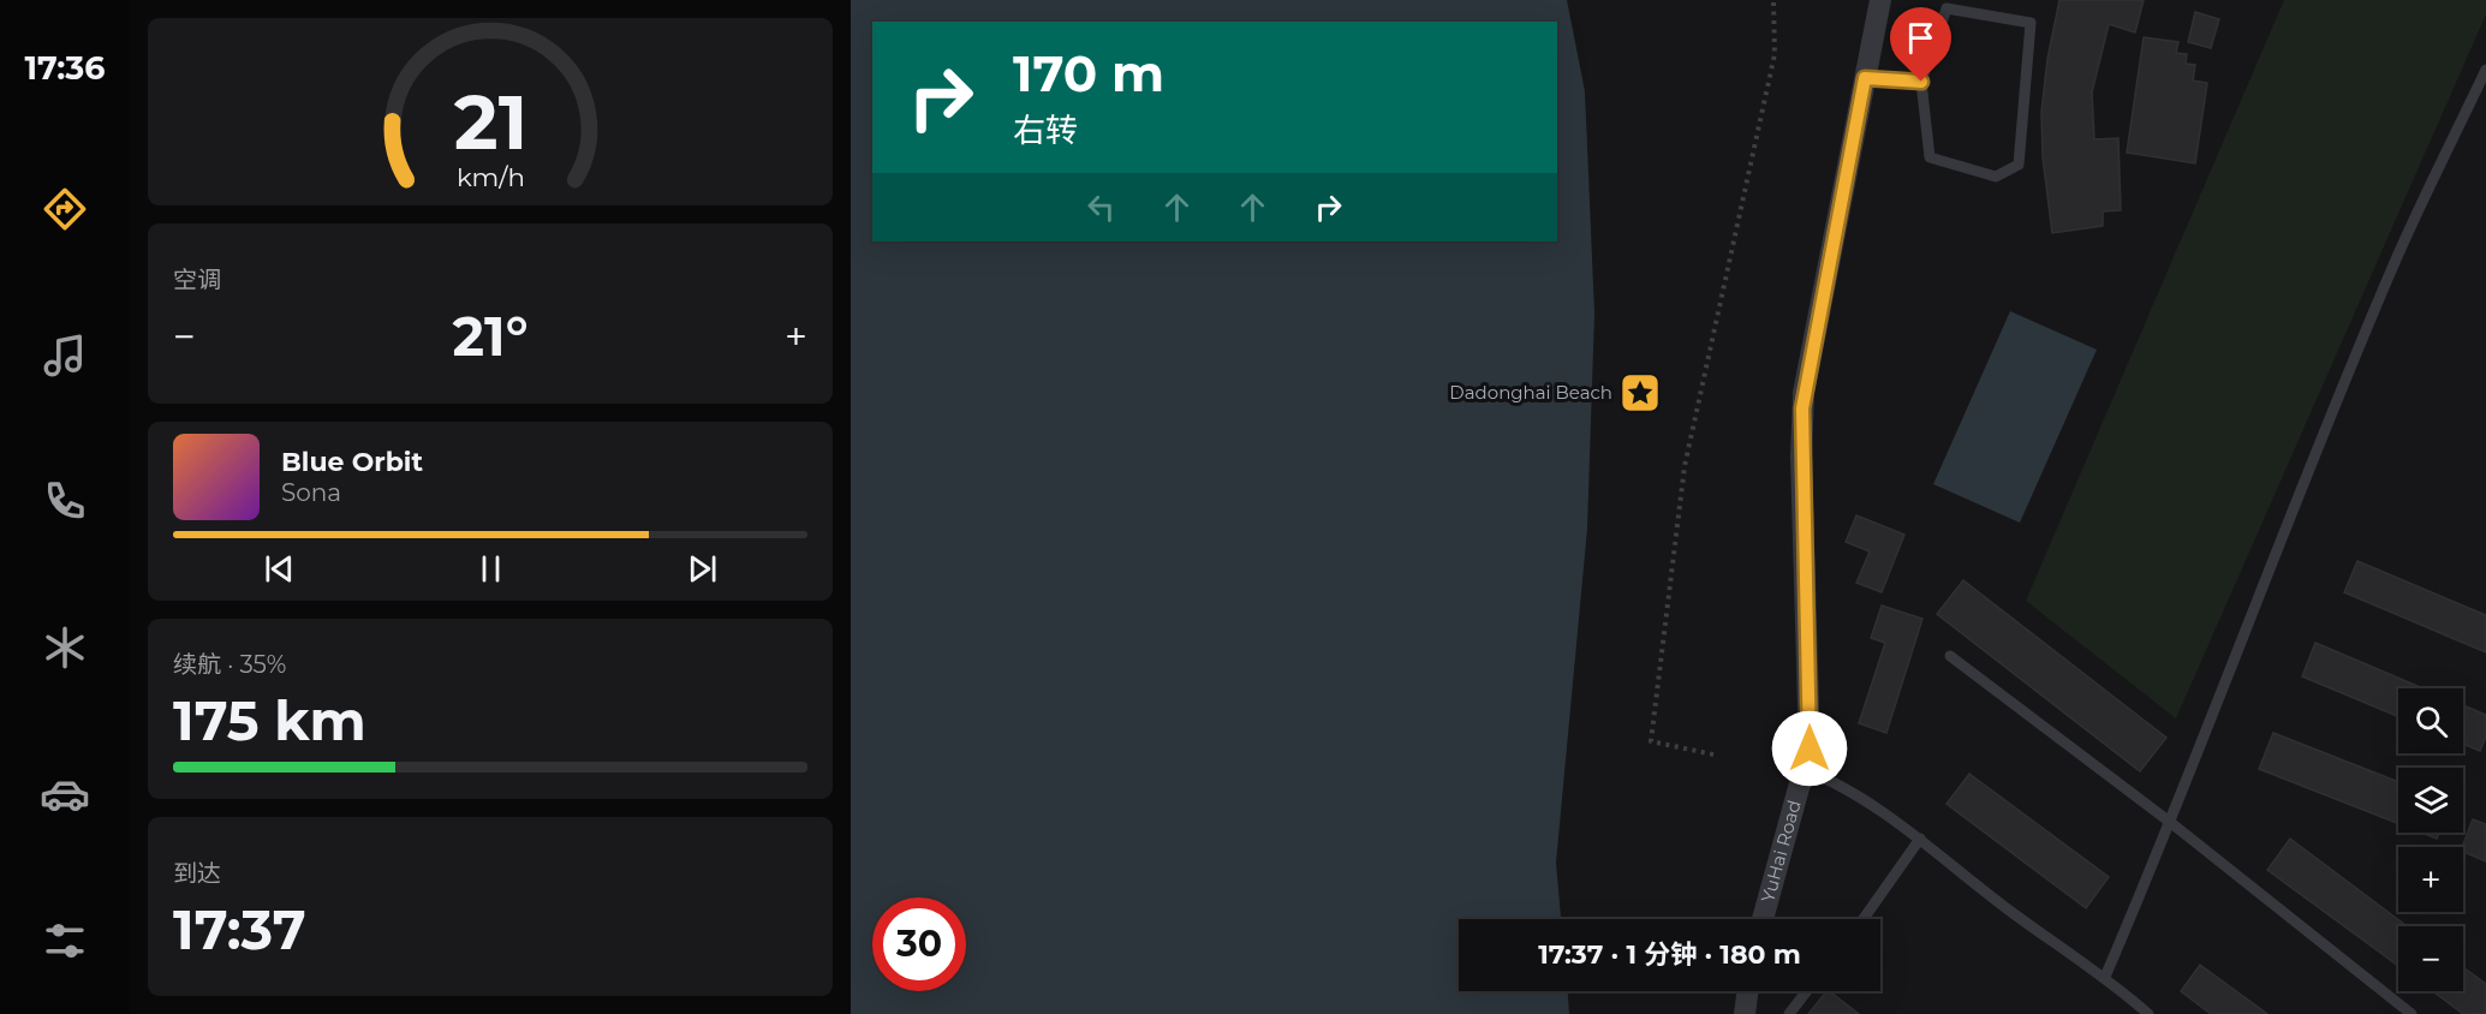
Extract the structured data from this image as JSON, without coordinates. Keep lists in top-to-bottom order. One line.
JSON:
{"streets":{"street":["YuHai Road"]},"places":{"place":["Dadonghai Beach"]},"page":{"tabs":"17:36","turn":["170 m","右转"],"tile":["空调",["续航 · 35%","175 km"],["到达","17:37"]],"heat":["−","21°","+"],"song":["Blue Orbit","Sona"],"map_buttons":["+","−"],"limit":"30","trip":"17:37 · 1 分钟 · 180 m","gauge":["21","km/h"]}}
